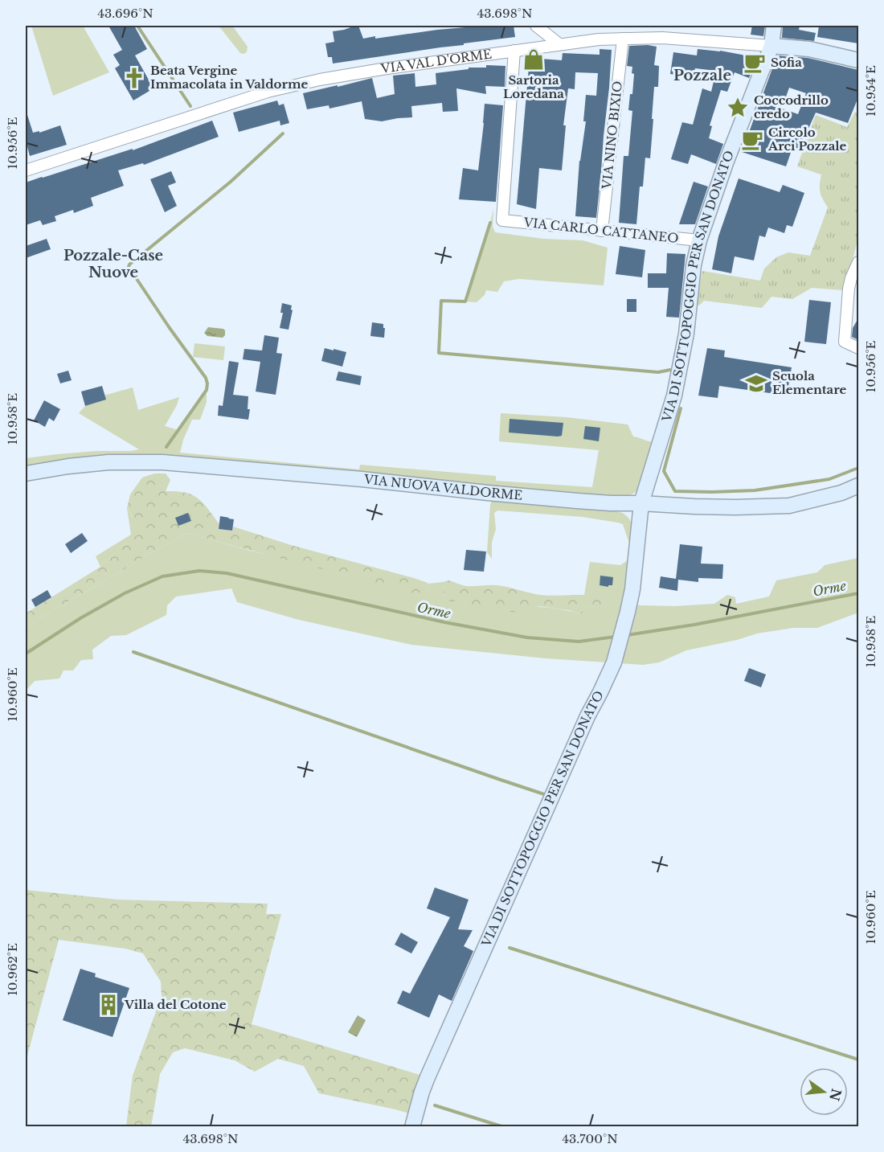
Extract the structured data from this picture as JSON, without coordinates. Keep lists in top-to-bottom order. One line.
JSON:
{"streets":{"street":["VIA VAL D'ORME","VIA NINO BIXIO","VIA CARLO CATTANEO","VIA DI SOTTOPOGGIO PER SAN DONATO","VIA NUOVA VALDORME"]},"crossings":[["VIA VAL D'ORME","VIA NINO BIXIO"],["VIA VAL D'ORME","VIA CARLO CATTANEO"],["VIA VAL D'ORME","VIA DI SOTTOPOGGIO PER SAN DONATO"],["VIA NINO BIXIO","VIA CARLO CATTANEO"],["VIA CARLO CATTANEO","VIA DI SOTTOPOGGIO PER SAN DONATO"],["VIA DI SOTTOPOGGIO PER SAN DONATO","VIA NUOVA VALDORME"]],"districts":["Pozzale","Pozzale-Case Nuove"],"water":["Orme"],"places":{"shop":["Sartoria Loredana"],"cafe":["Sofia","Circolo Arci Pozzale"],"church":["Beata Vergine Immacolata in Valdorme"],"place":["Coccodrillo credo"],"school or university":["Scuola Elementare"],"building":["Villa del Cotone"]},"north":"right","coordinates":["43.696°N","43.698°N","10.954°E","10.956°E","10.958°E","10.960°E","10.962°E","43.700°N"]}
